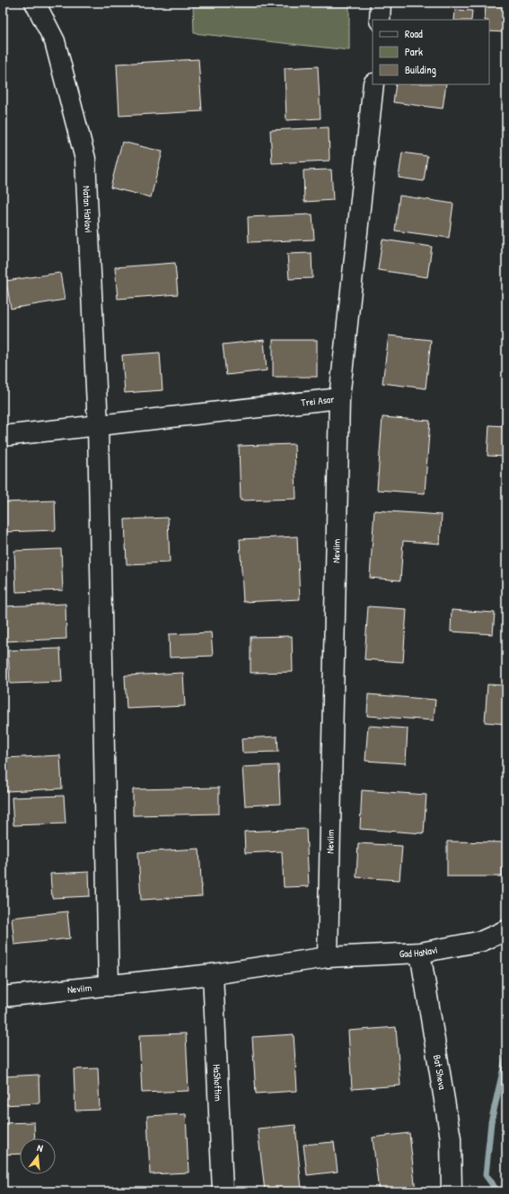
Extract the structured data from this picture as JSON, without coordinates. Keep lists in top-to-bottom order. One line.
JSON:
{"streets":{"street":["Natan HaNavi","Trei Asar","Neviim","Gad HaNavi","Bat Sheva","HaShoftim"]},"crossings":[["Natan HaNavi","Trei Asar"],["Natan HaNavi","Neviim"],["Trei Asar","Neviim"],["Neviim","Gad HaNavi"],["Neviim","HaShoftim"],["Gad HaNavi","Bat Sheva"]],"legend":["Road","Park","Building"],"north":"top"}
